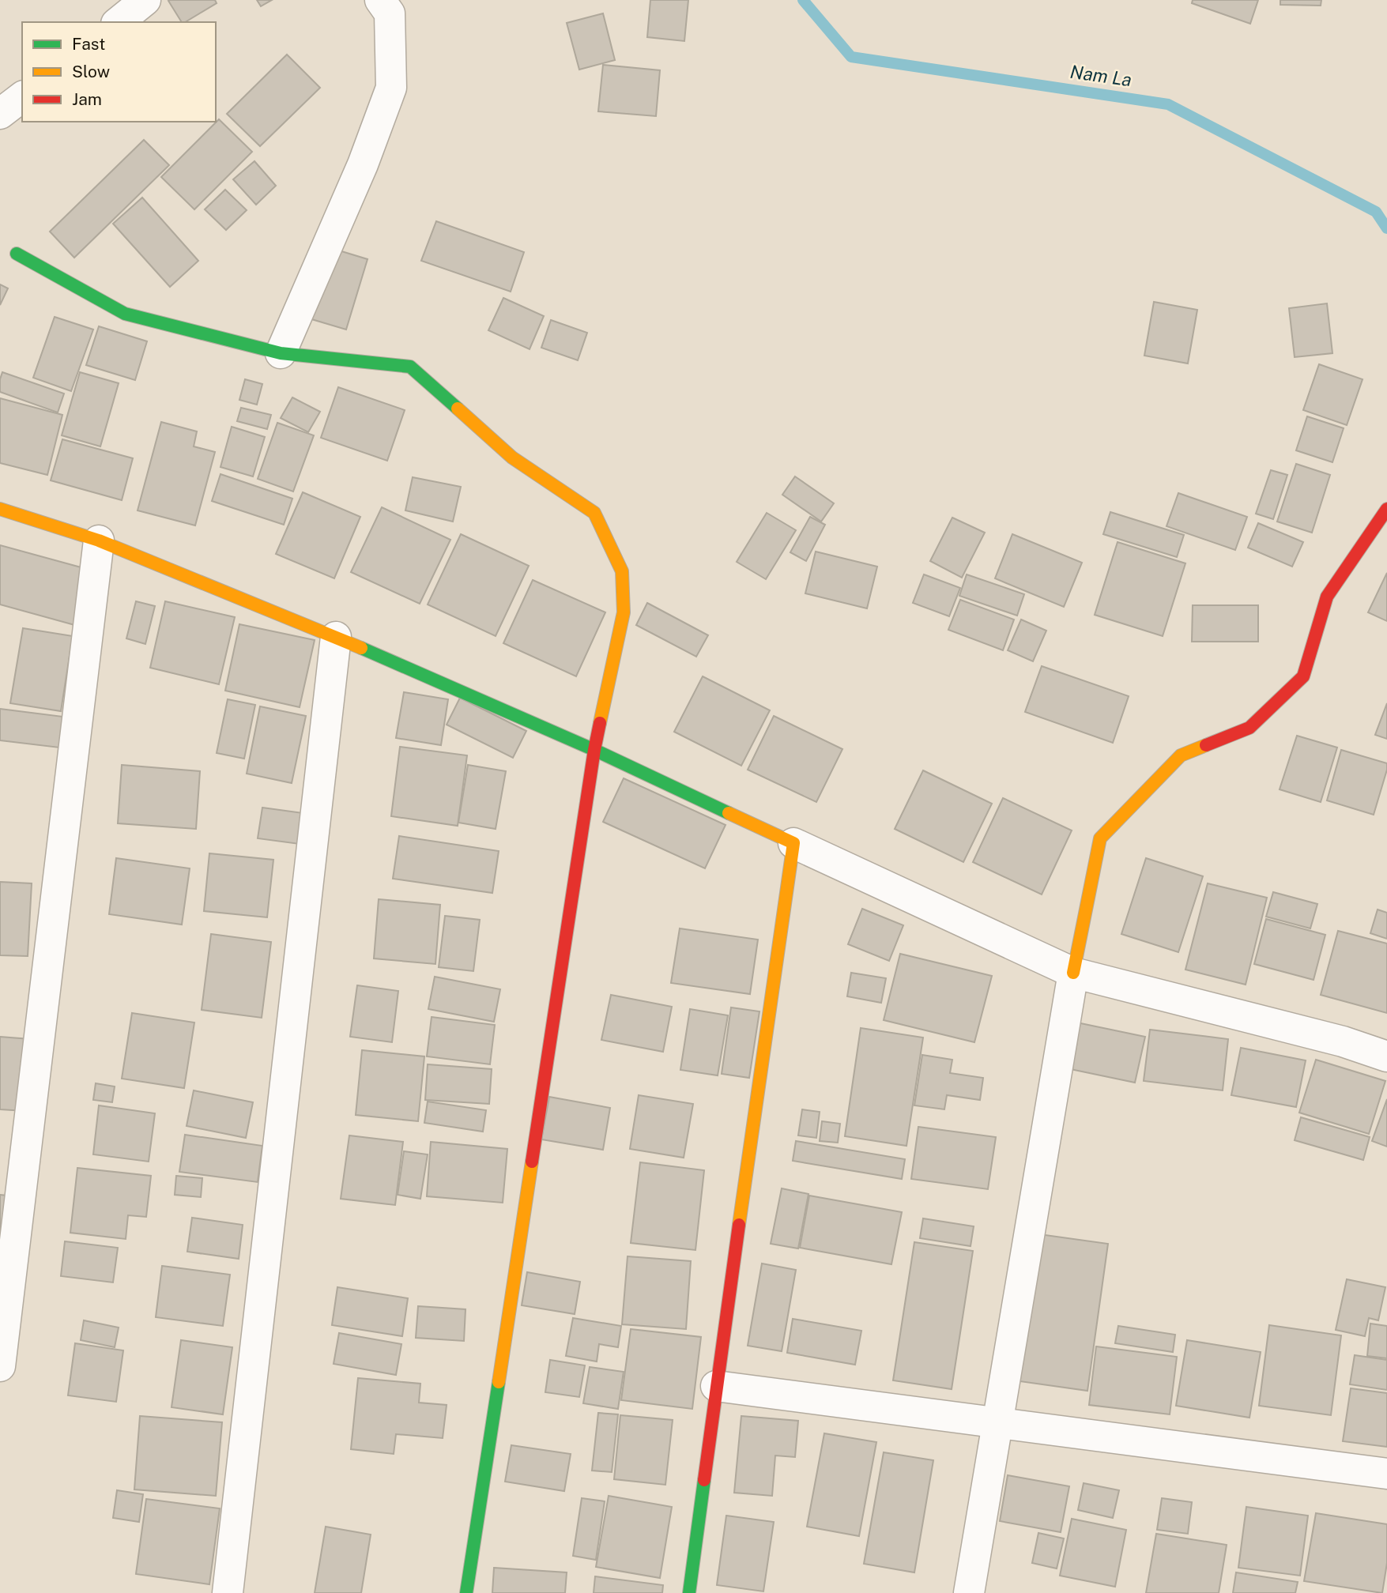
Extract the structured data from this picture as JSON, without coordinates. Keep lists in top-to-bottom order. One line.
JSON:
{"water":["Nam La"],"legend":["Fast","Slow","Jam"]}
